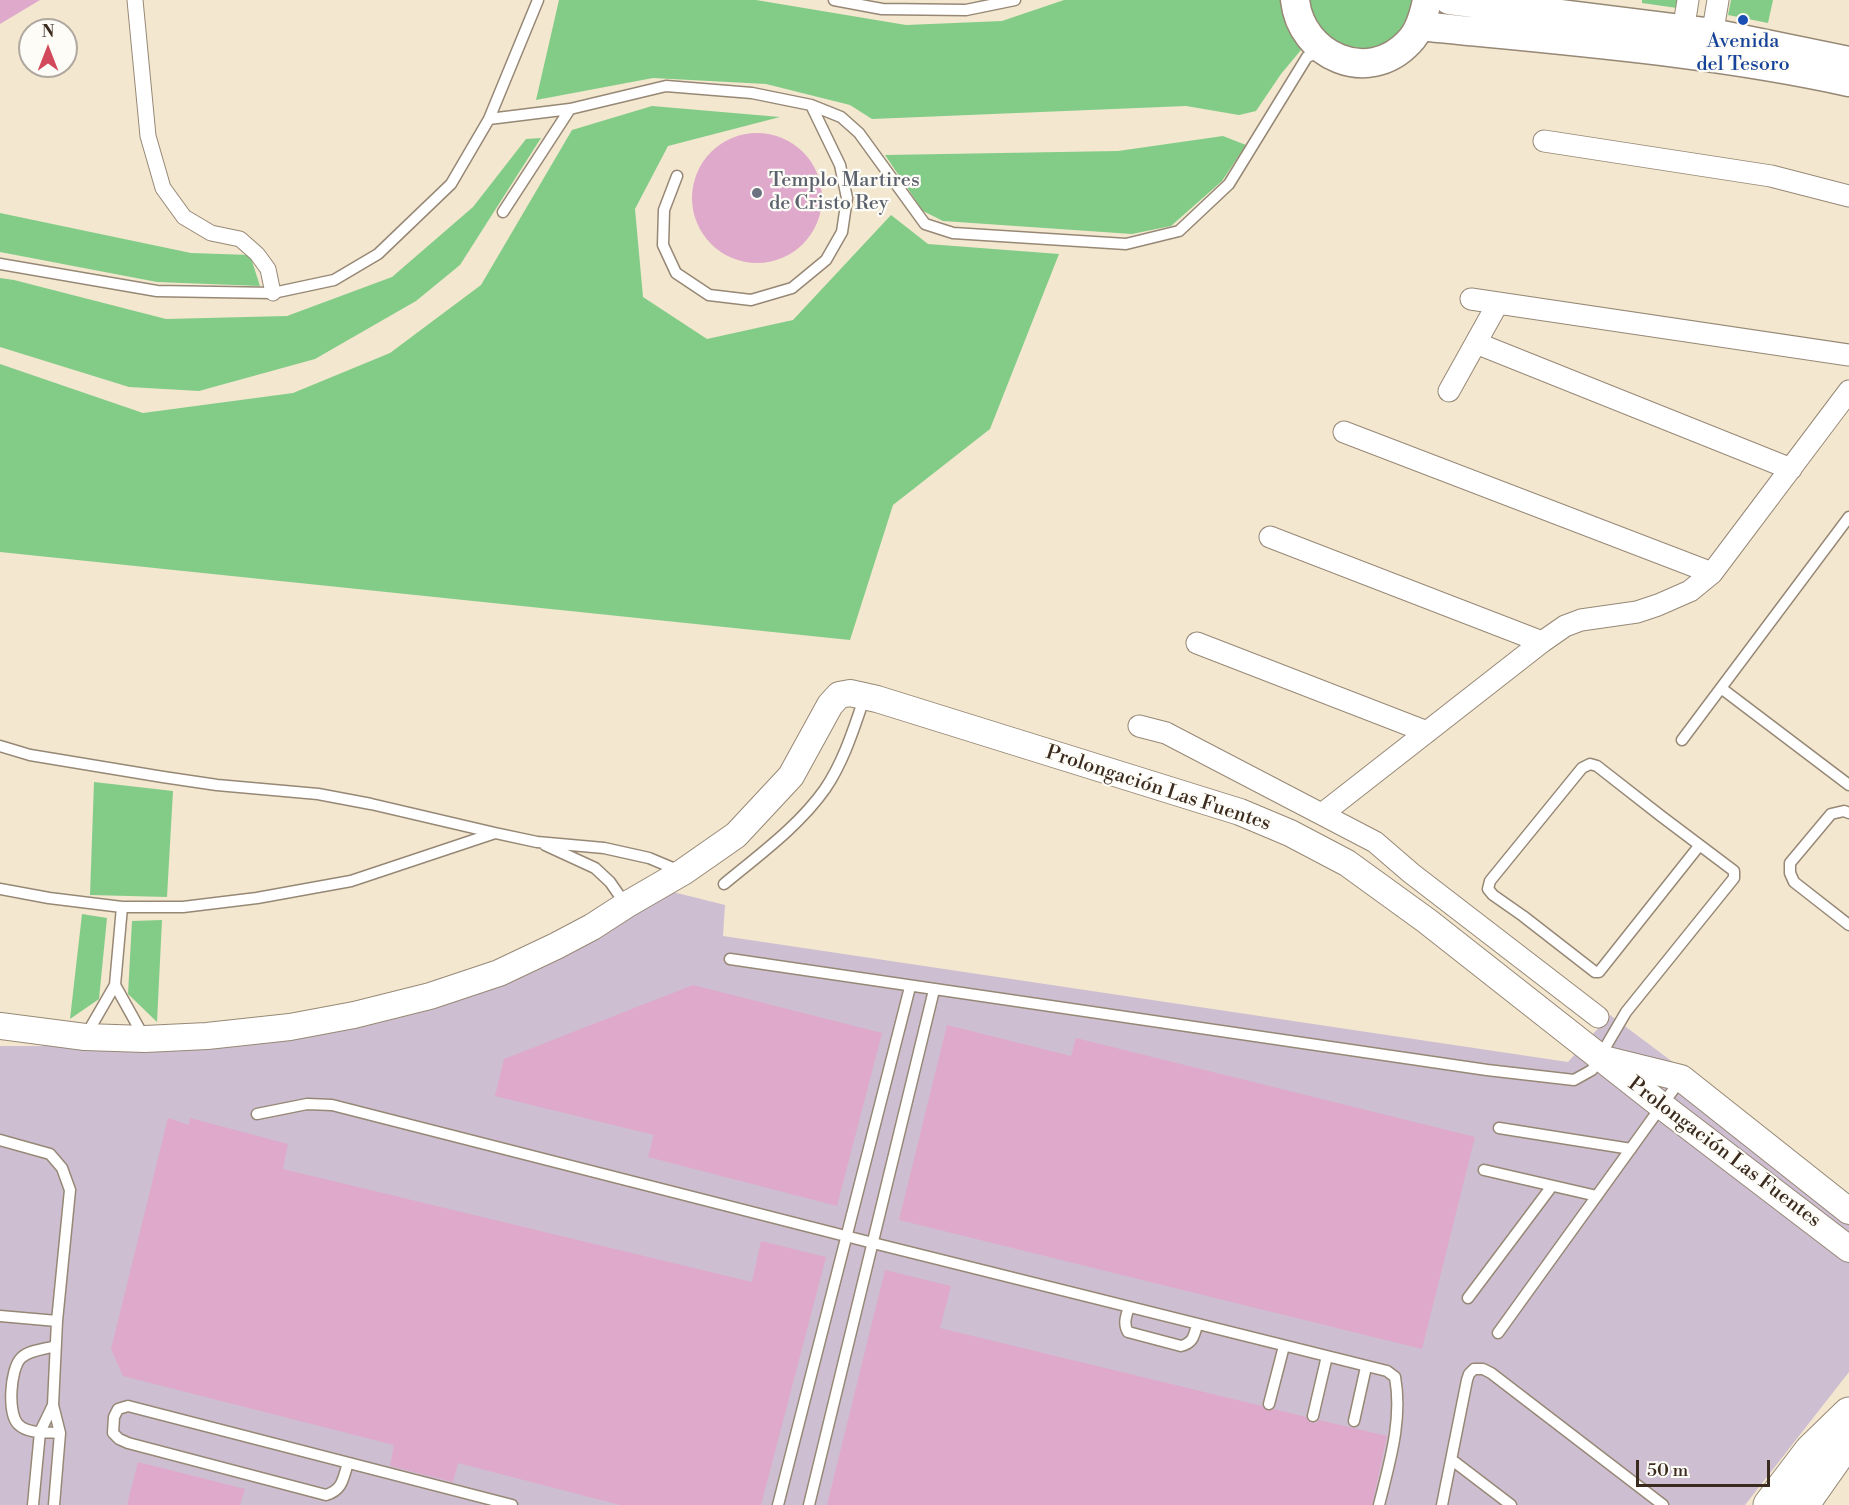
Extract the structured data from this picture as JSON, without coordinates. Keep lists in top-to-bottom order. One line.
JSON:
{"streets":{"street":["Prolongación Las Fuentes"]},"places":["Avenida del Tesoro","Templo Martires de Cristo Rey"],"scale_bar":"50 m","north":"top"}
